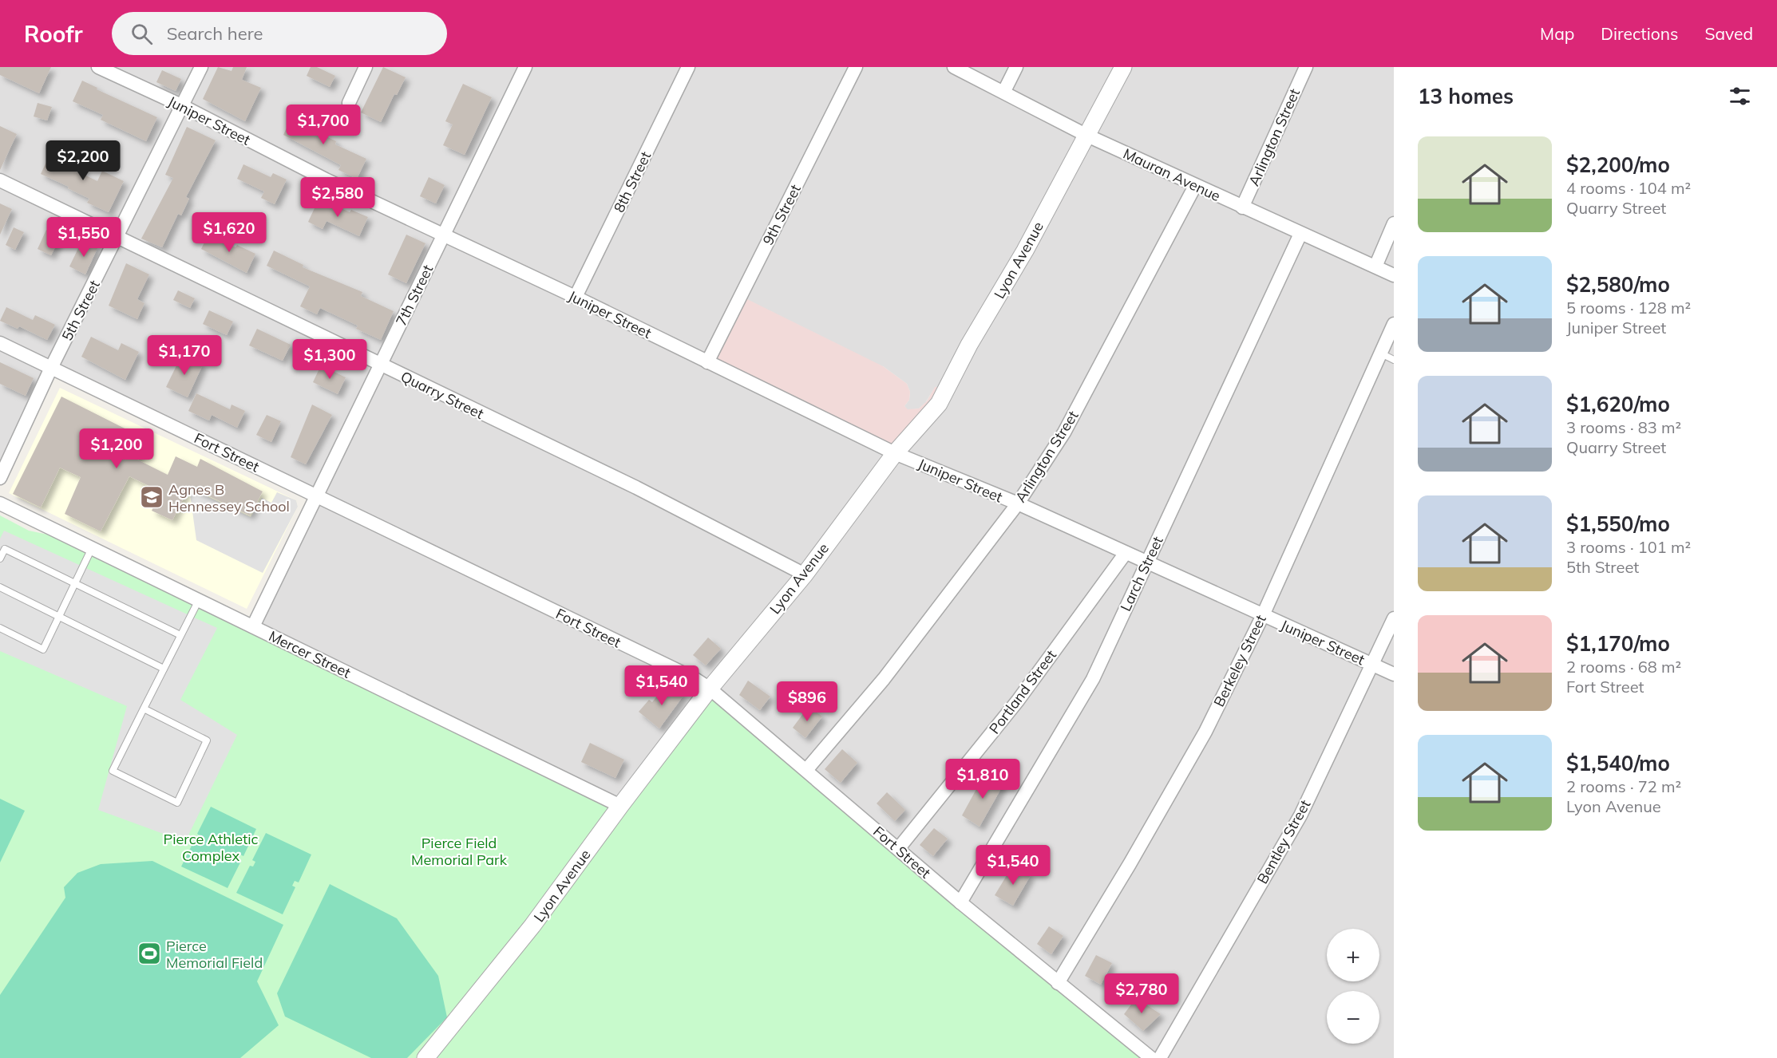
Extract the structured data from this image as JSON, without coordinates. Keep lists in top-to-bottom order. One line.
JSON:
{"streets":{"street":["Juniper Street","Arlington Street","Mauran Avenue","8th Street","9th Street","Lyon Avenue","7th Street","5th Street","Quarry Street","Fort Street","Larch Street","Mercer Street","Berkeley Street","Portland Street","Bentley Street"]},"crossings":[["Juniper Street","Arlington Street"],["Juniper Street","8th Street"],["Juniper Street","9th Street"],["Juniper Street","Lyon Avenue"],["Juniper Street","7th Street"],["Juniper Street","5th Street"],["Juniper Street","Larch Street"],["Juniper Street","Berkeley Street"],["Juniper Street","Portland Street"],["Juniper Street","Bentley Street"],["Arlington Street","Mauran Avenue"],["Arlington Street","Fort Street"],["Mauran Avenue","Lyon Avenue"],["Mauran Avenue","Larch Street"],["Lyon Avenue","Quarry Street"],["Lyon Avenue","Fort Street"],["Lyon Avenue","Mercer Street"],["7th Street","Quarry Street"],["7th Street","Fort Street"],["7th Street","Mercer Street"],["5th Street","Quarry Street"],["5th Street","Fort Street"],["Fort Street","Larch Street"],["Fort Street","Berkeley Street"],["Fort Street","Portland Street"]],"parks":["Pierce Athletic Complex","Pierce Field Memorial Park"],"places":{"school or university":["Agnes B Hennessey School"],"sports":["Pierce Memorial Field"]},"page":{"header":"Roofr","search":"Search here","nav":["Map","Directions","Saved"],"heading":"13 homes","price":["$1,700","$2,200","$2,580","$1,620","$1,550","$1,170","$1,300","$1,200","$1,540","$896","$1,810","$1,540","$2,780"],"list":[{"name":"$2,200/mo","note":"4 rooms · 104 m² · Quarry Street"},{"name":"$2,580/mo","note":"5 rooms · 128 m² · Juniper Street"},{"name":"$1,620/mo","note":"3 rooms · 83 m² · Quarry Street"},{"name":"$1,550/mo","note":"3 rooms · 101 m² · 5th Street"},{"name":"$1,170/mo","note":"2 rooms · 68 m² · Fort Street"},{"name":"$1,540/mo","note":"2 rooms · 72 m² · Lyon Avenue"}],"map_buttons":["+","−"]}}
